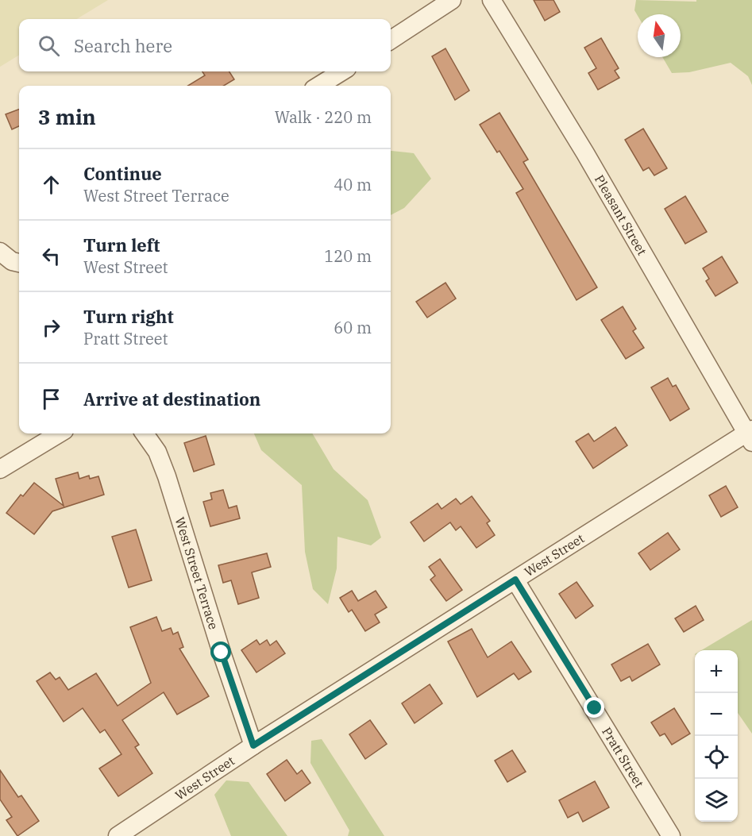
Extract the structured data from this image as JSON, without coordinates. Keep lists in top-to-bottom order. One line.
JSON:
{"streets":{"street":["Pleasant Street","West Street","West Street Terrace","Pratt Street"]},"crossings":[["Pleasant Street","West Street"],["West Street","West Street Terrace"],["West Street","Pratt Street"]],"north":"top","page":{"search":"Search here","heading":["3 min","Walk · 220 m"],"list":[["Continue","West Street Terrace","40 m"],["Turn left","West Street","120 m"],["Turn right","Pratt Street","60 m"],"Arrive at destination"],"map_buttons":["+","−"]}}
